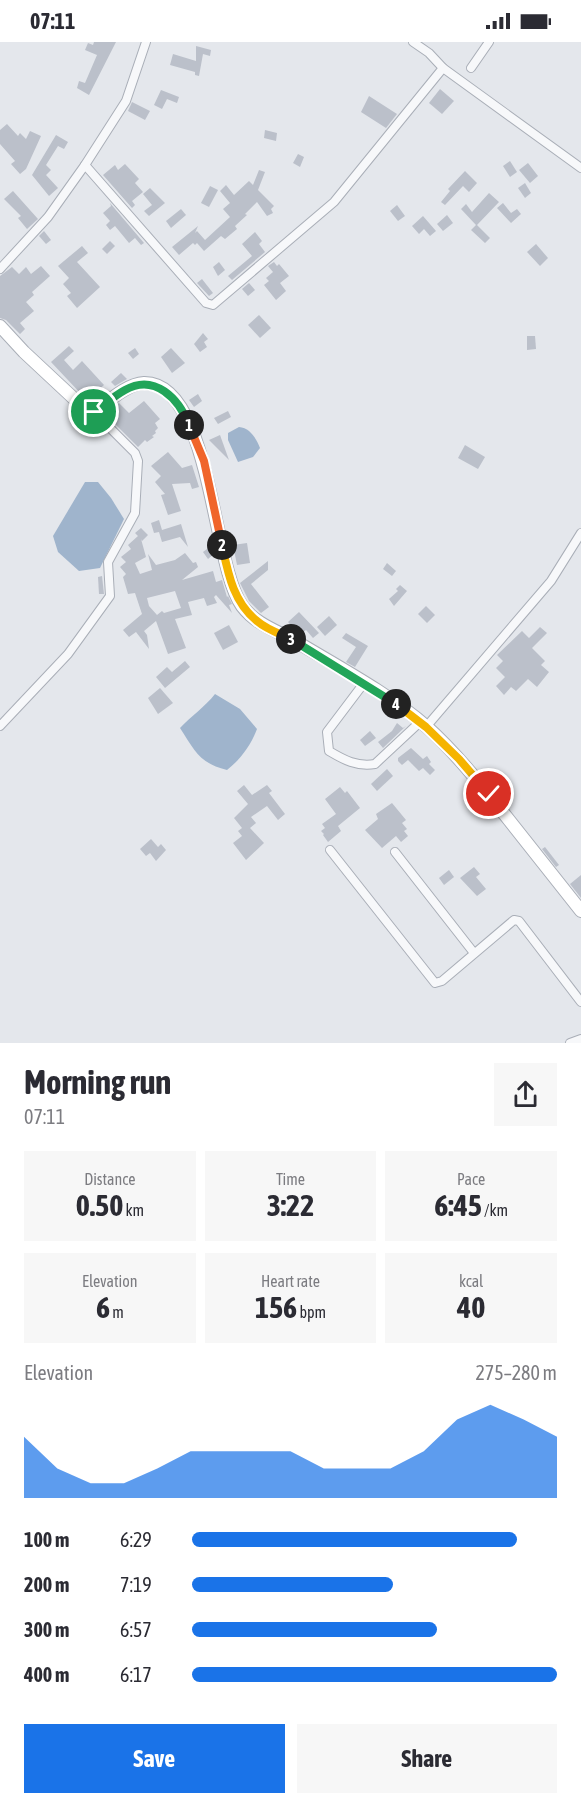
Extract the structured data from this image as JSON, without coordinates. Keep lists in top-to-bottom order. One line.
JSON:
{"page":{"status":"07:11","pins":["1","2","3","4"],"heading":["Morning run","07:11"],"stats":[["Distance","0.50 km"],["Time","3:22"],["Pace","6:45 /km"],["Elevation","6 m"],["Heart rate","156 bpm"],["kcal","40"]],"chart":["Elevation","275–280 m"],"list":[{"name":"100 m","note":"6:29"},{"name":"200 m","note":"7:19"},{"name":"300 m","note":"6:57"},{"name":"400 m","note":"6:17"}],"buttons":["Save","Share"]}}
